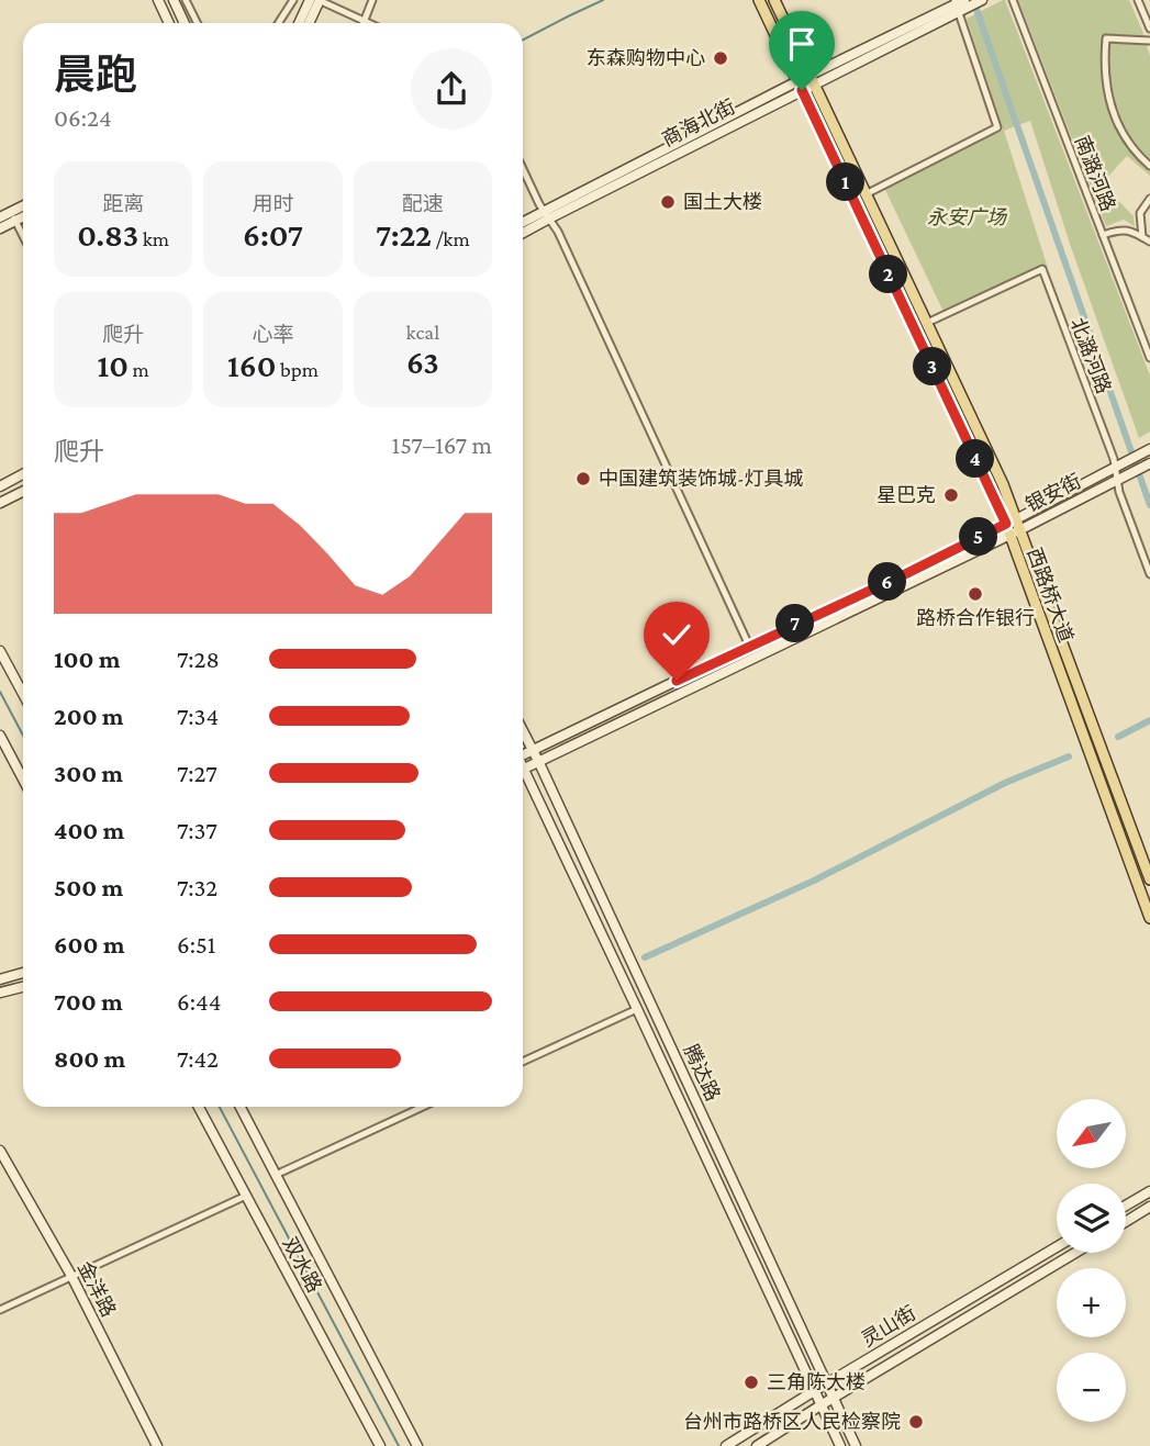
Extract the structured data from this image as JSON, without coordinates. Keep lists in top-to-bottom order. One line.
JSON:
{"streets":{"main road":["商海北街","银安街","西路桥大道","腾达路","双水路","金洋路","灵山街"],"street":["南潞河路","北潞河路"]},"crossings":[["商海北街","西路桥大道"],["北潞河路","银安街"],["北潞河路","西路桥大道"],["银安街","西路桥大道"],["银安街","腾达路"],["腾达路","灵山街"]],"parks":["永安广场"],"places":["东森购物中心","国土大楼","中国建筑装饰城-灯具城","星巴克","路桥合作银行","三角陈大楼","台州市路桥区人民检察院"],"north":"bottom left","page":{"heading":["晨跑","06:24"],"stats":[["距离","0.83 km"],["用时","6:07"],["配速","7:22 /km"],["爬升","10 m"],["心率","160 bpm"],["kcal","63"]],"pins":["1","2","3","4","5","6","7"],"chart":["爬升","157–167 m"],"list":[{"name":"100 m","note":"7:28"},{"name":"200 m","note":"7:34"},{"name":"300 m","note":"7:27"},{"name":"400 m","note":"7:37"},{"name":"500 m","note":"7:32"},{"name":"600 m","note":"6:51"},{"name":"700 m","note":"6:44"},{"name":"800 m","note":"7:42"}],"map_buttons":["+","−"]}}
